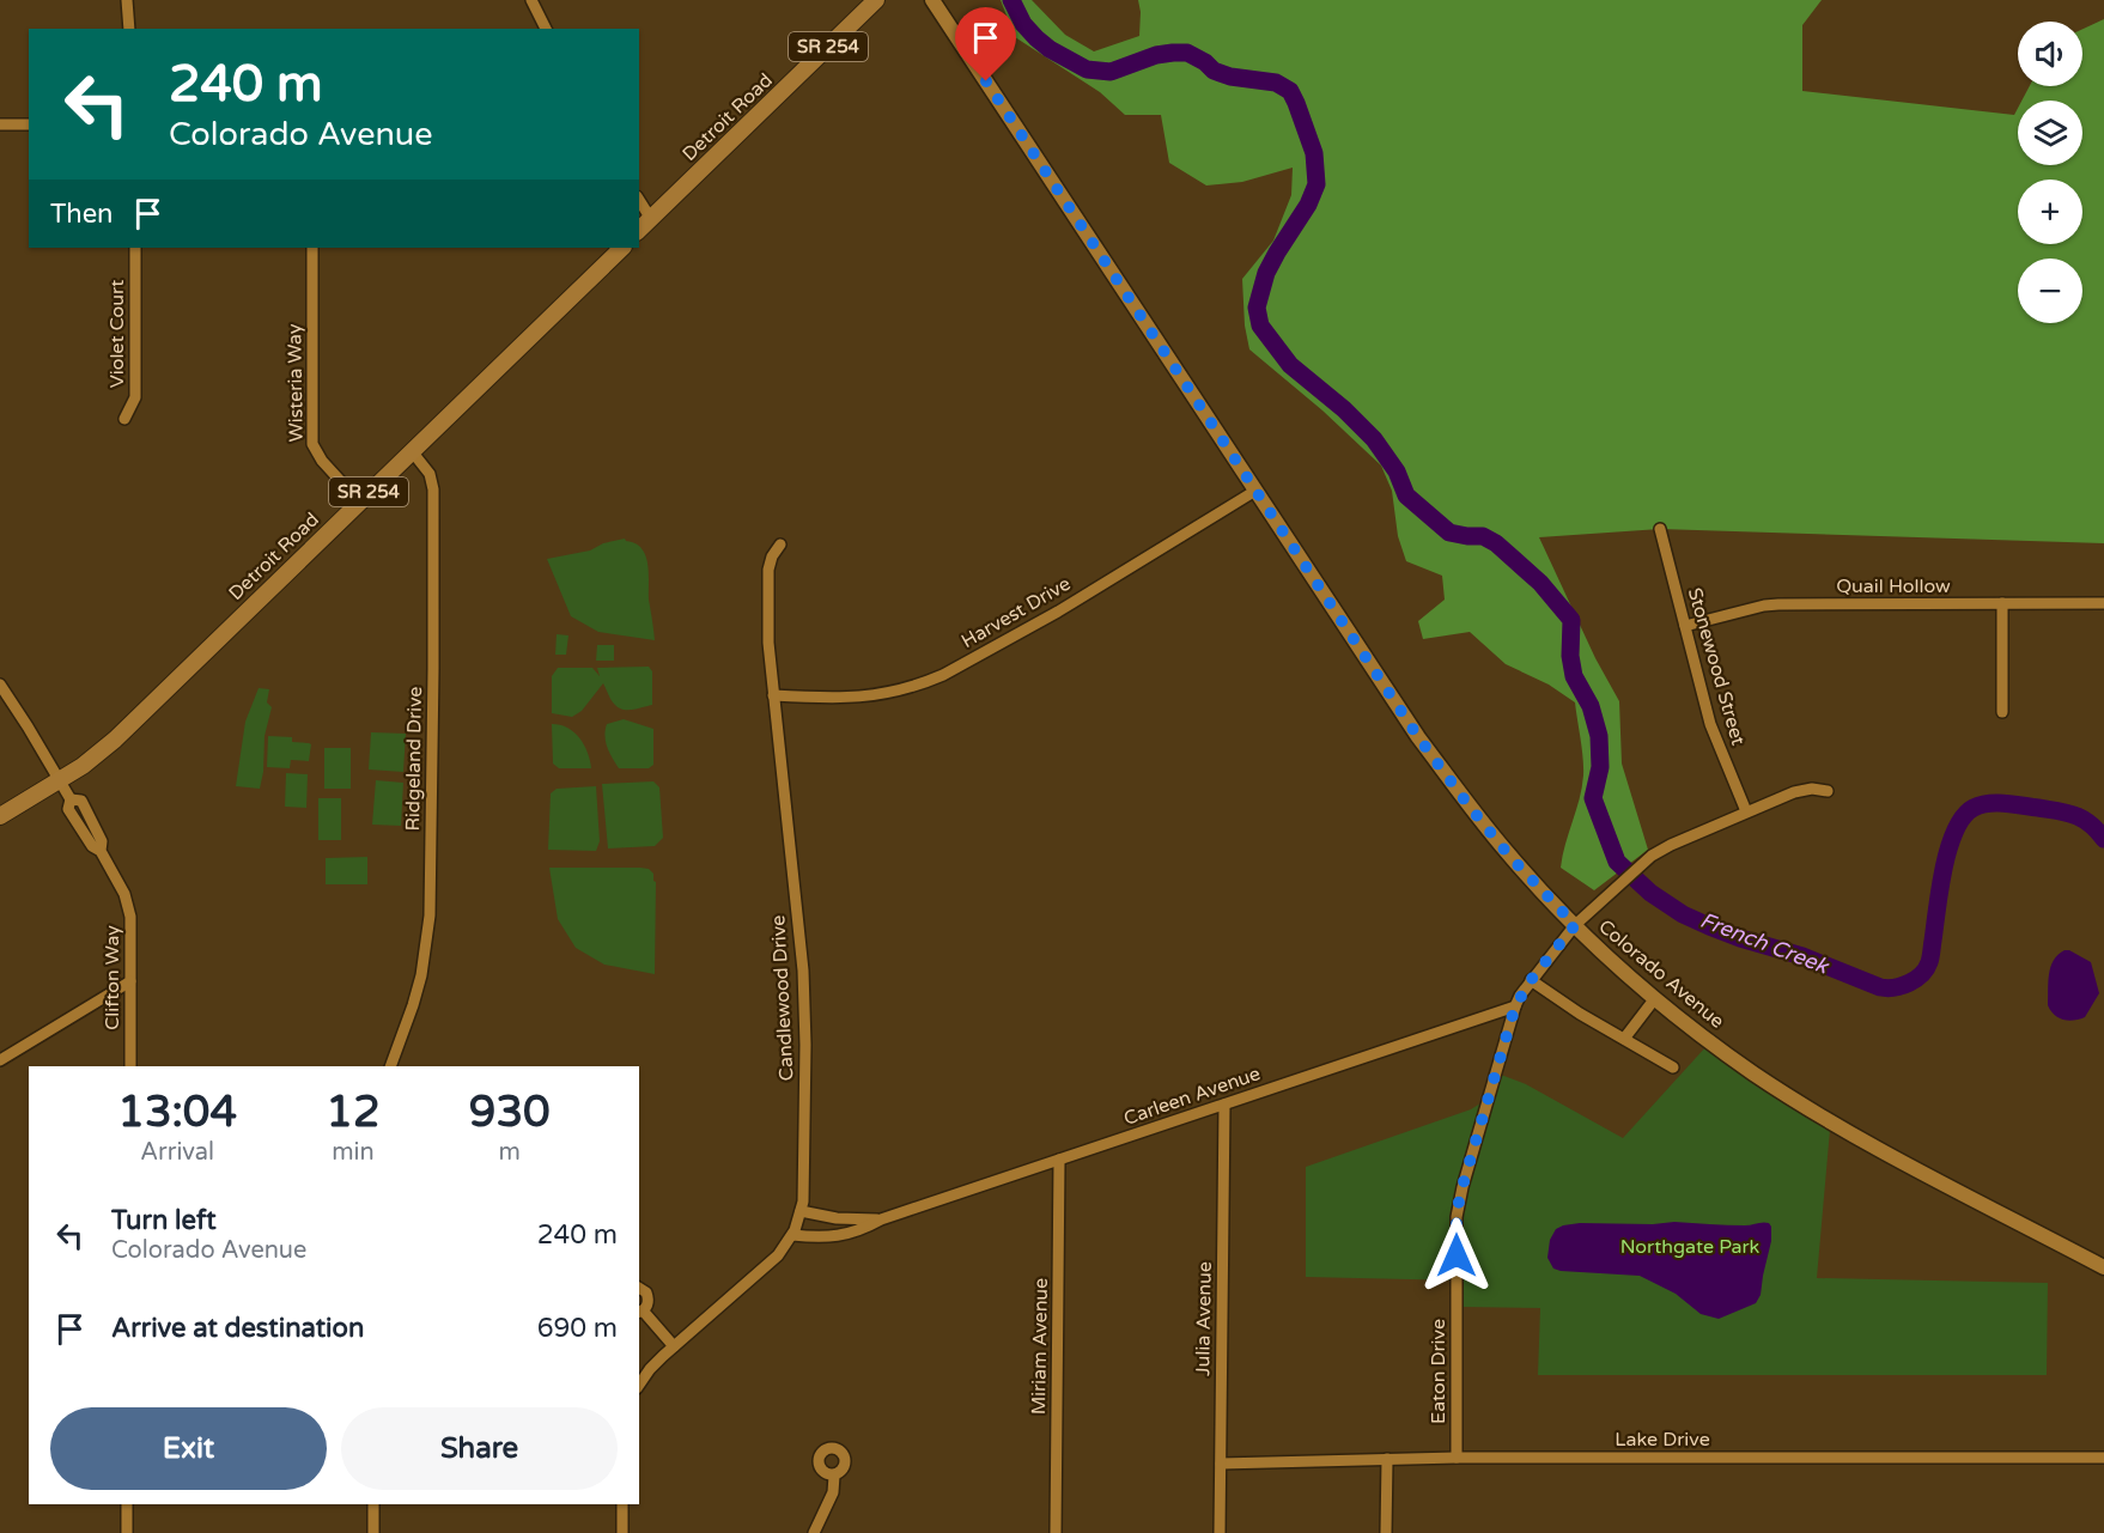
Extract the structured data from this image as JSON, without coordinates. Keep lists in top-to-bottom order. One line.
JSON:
{"streets":{"main road":["SR 254","Detroit Road","Colorado Avenue"],"street":["Violet Court","Wisteria Way","Quail Hollow","Harvest Drive","Stonewood Street","Ridgeland Drive","Clifton Way","Candlewood Drive","Carleen Avenue","Julia Avenue","Miriam Avenue","Eaton Drive","Lake Drive"]},"crossings":[["Detroit Road","Wisteria Way"],["Detroit Road","Ridgeland Drive"],["Detroit Road","Clifton Way"],["Quail Hollow","Stonewood Street"],["Harvest Drive","Colorado Avenue"],["Harvest Drive","Candlewood Drive"],["Stonewood Street","Eaton Drive"],["Colorado Avenue","Eaton Drive"],["Candlewood Drive","Carleen Avenue"],["Carleen Avenue","Julia Avenue"],["Carleen Avenue","Miriam Avenue"],["Carleen Avenue","Eaton Drive"],["Julia Avenue","Lake Drive"],["Eaton Drive","Lake Drive"]],"water":["French Creek"],"parks":["Northgate Park"],"page":{"map_buttons":["+","−"],"turn":["240 m","Colorado Avenue"],"then":"Then","eta":["13:04","Arrival","12","min","930","m"],"list":[{"name":"Turn left","note":"Colorado Avenue","value":"240 m"},{"name":"Arrive at destination","value":"690 m"}],"buttons":["Exit","Share"]}}
